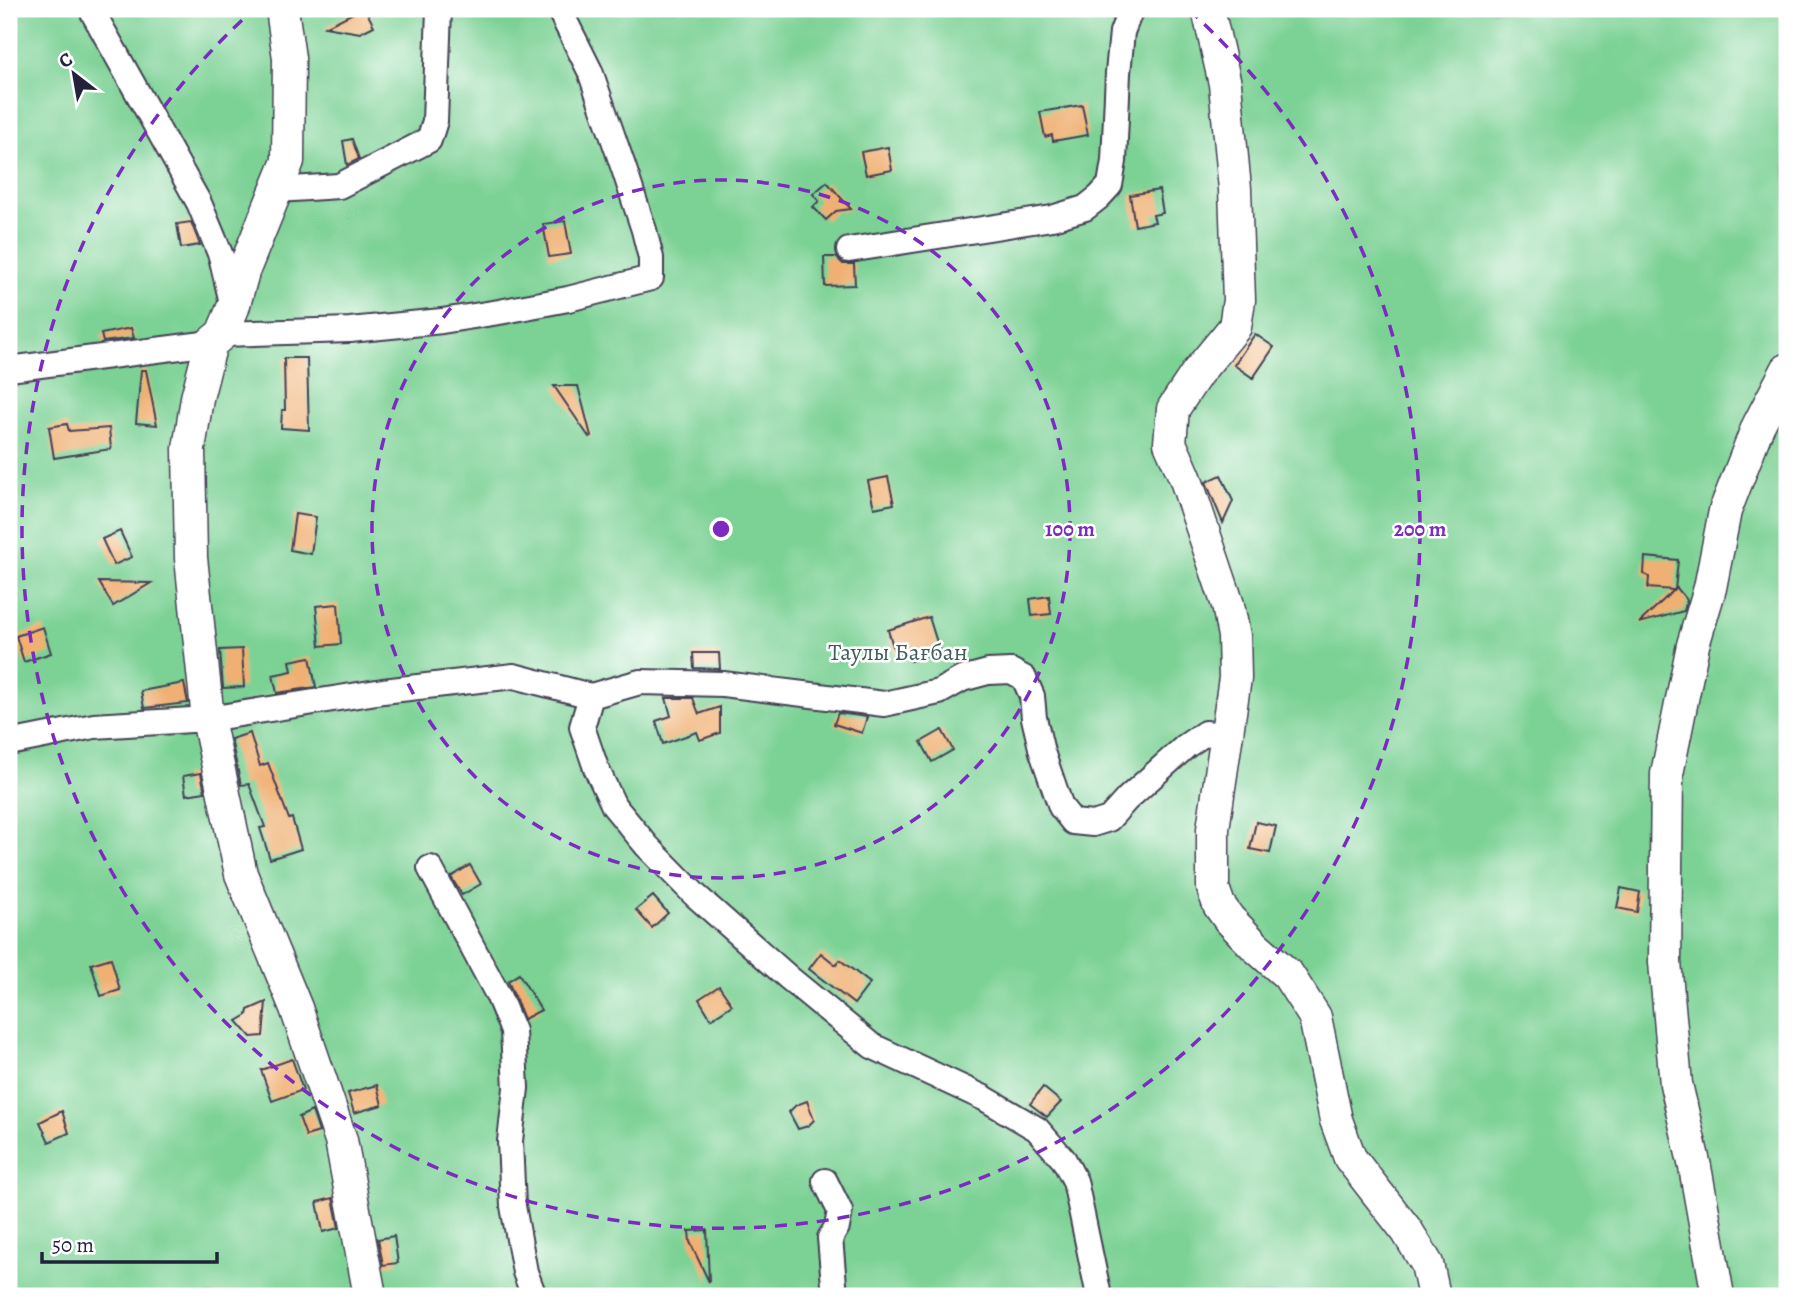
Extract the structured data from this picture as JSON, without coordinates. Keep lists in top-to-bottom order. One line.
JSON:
{"parks":["Таулы Бағбан"],"scale_bar":"50 m","north":"top left","rings":["100 m","200 m"]}
